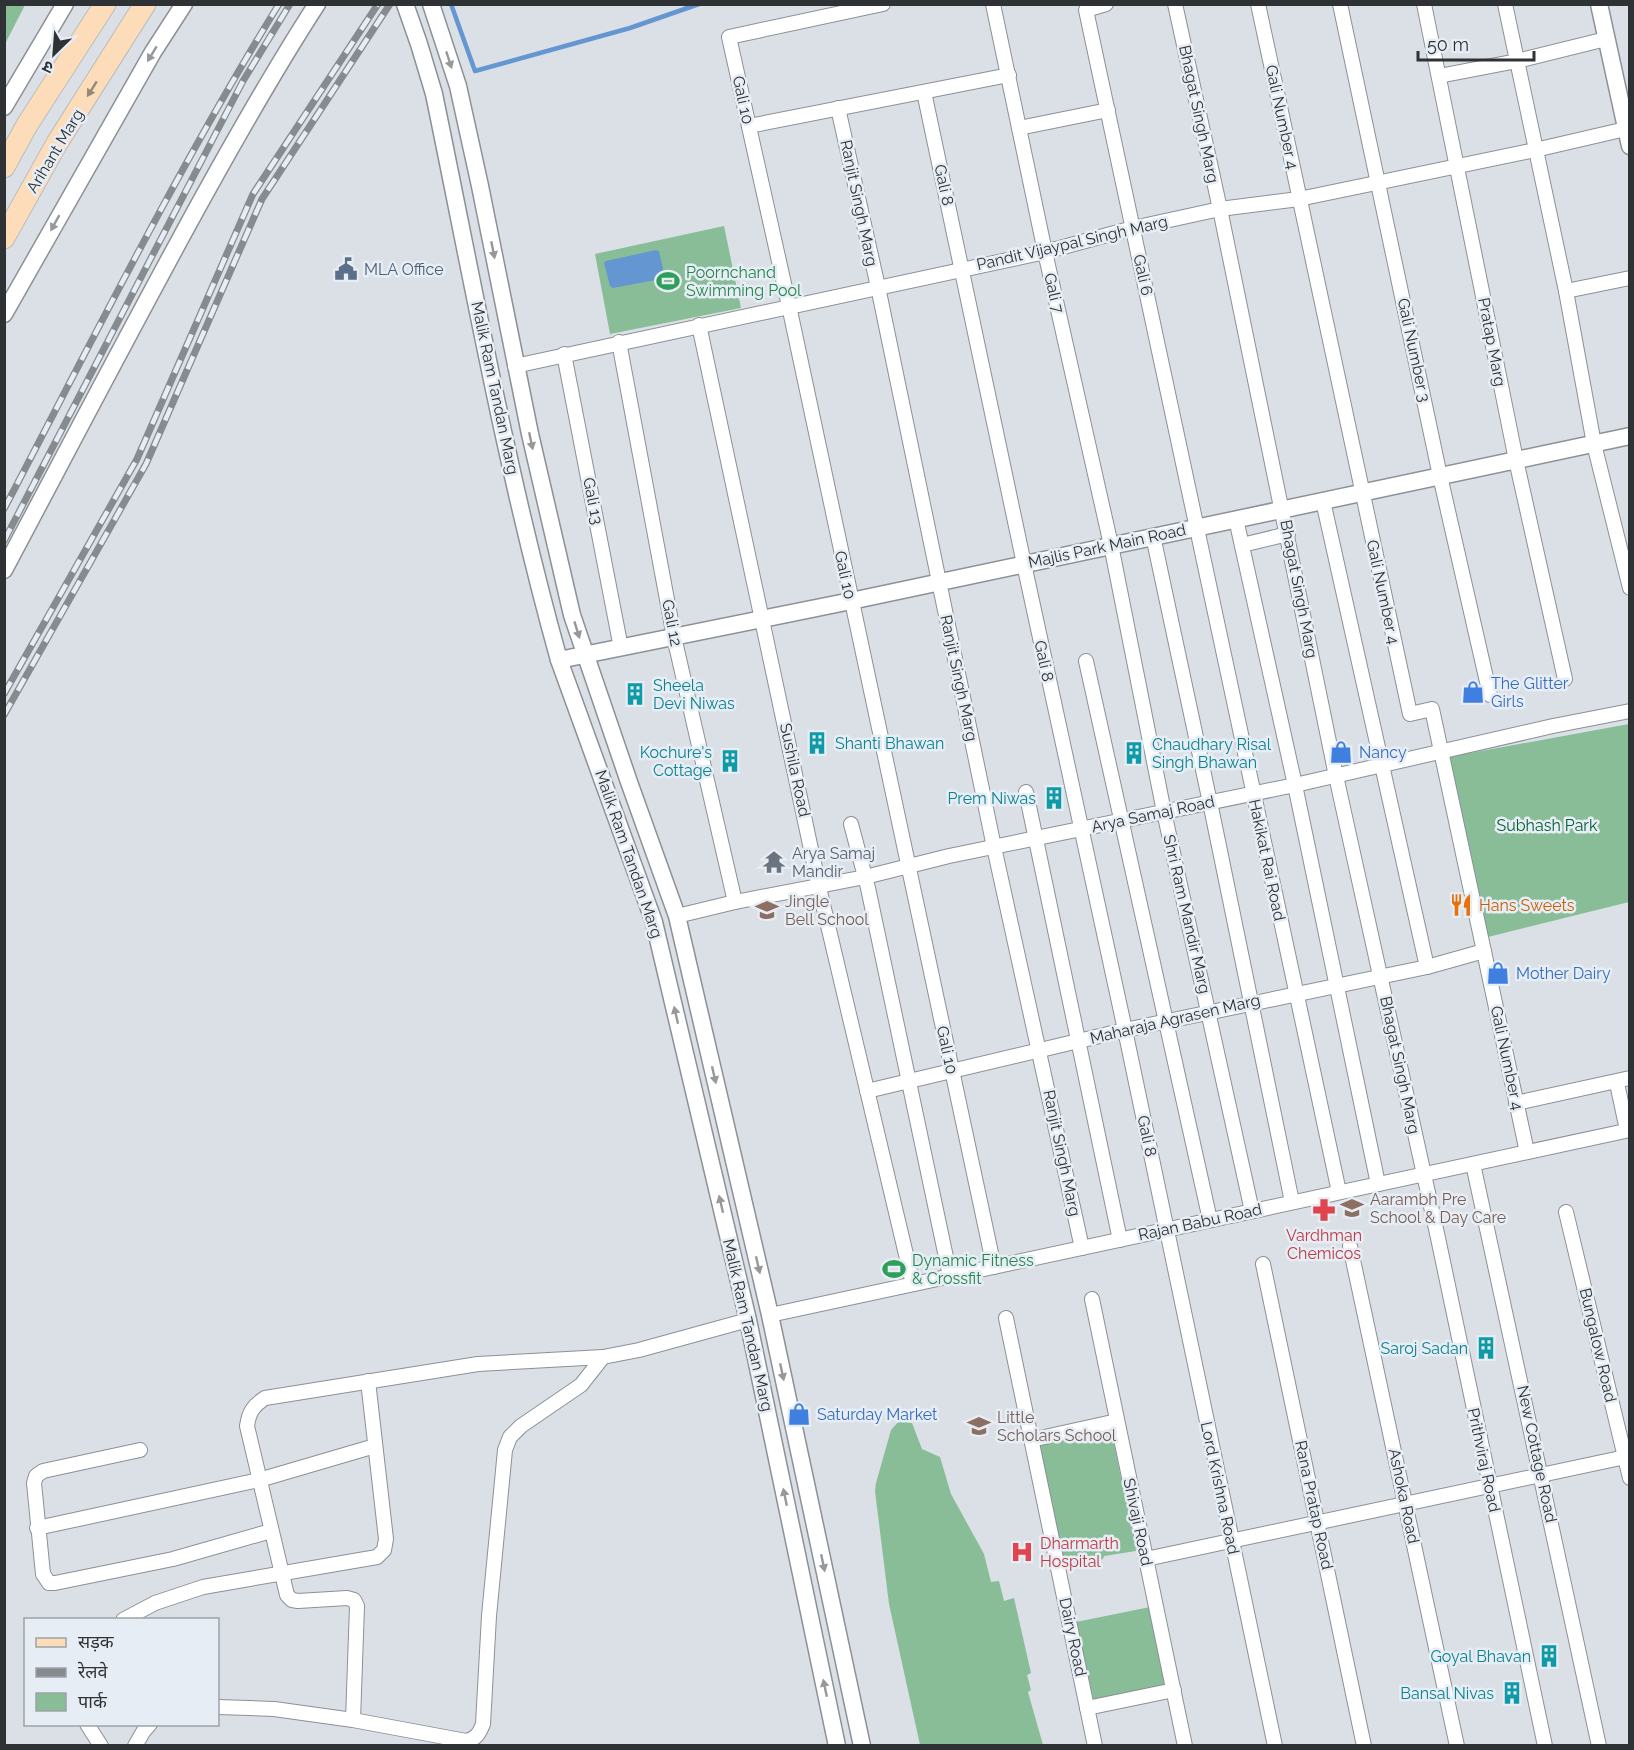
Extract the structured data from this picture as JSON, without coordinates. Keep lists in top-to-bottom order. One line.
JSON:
{"streets":{"main road":["Arihant Marg"],"street":["Gali 10","Bhagat Singh Marg","Gali Number 4","Gali 8","Ranjit Singh Marg","Pandit Vijaypal Singh Marg","Gali 6","Gali 7","Pratap Marg","Gali Number 3","Malik Ram Tandan Marg","Gali 13","Majlis Park Main Road","Gali 12","Sushila Road","Arya Samaj Road","Hakikat Rai Road","Shri Ram Mandir Marg","Maharaja Agrasen Marg","Rajan Babu Road","Bungalow Road","New Cottage Road","Prithviraj Road","Lord Krishna Road","Ashoka Road","Rana Pratap Road","Shivaji Road","Dairy Road"]},"crossings":[["Gali 10","Pandit Vijaypal Singh Marg"],["Gali 10","Majlis Park Main Road"],["Gali 10","Arya Samaj Road"],["Gali 10","Maharaja Agrasen Marg"],["Gali 10","Rajan Babu Road"],["Bhagat Singh Marg","Pandit Vijaypal Singh Marg"],["Bhagat Singh Marg","Majlis Park Main Road"],["Bhagat Singh Marg","Arya Samaj Road"],["Bhagat Singh Marg","Maharaja Agrasen Marg"],["Bhagat Singh Marg","Rajan Babu Road"],["Bhagat Singh Marg","Prithviraj Road"],["Gali Number 4","Pandit Vijaypal Singh Marg"],["Gali Number 4","Majlis Park Main Road"],["Gali Number 4","Arya Samaj Road"],["Gali Number 4","Maharaja Agrasen Marg"],["Gali Number 4","Rajan Babu Road"],["Gali 8","Pandit Vijaypal Singh Marg"],["Gali 8","Majlis Park Main Road"],["Gali 8","Arya Samaj Road"],["Gali 8","Maharaja Agrasen Marg"],["Gali 8","Rajan Babu Road"],["Gali 8","Lord Krishna Road"],["Ranjit Singh Marg","Pandit Vijaypal Singh Marg"],["Ranjit Singh Marg","Majlis Park Main Road"],["Ranjit Singh Marg","Arya Samaj Road"],["Ranjit Singh Marg","Maharaja Agrasen Marg"],["Ranjit Singh Marg","Rajan Babu Road"],["Pandit Vijaypal Singh Marg","Gali 6"],["Pandit Vijaypal Singh Marg","Gali 7"],["Pandit Vijaypal Singh Marg","Pratap Marg"],["Pandit Vijaypal Singh Marg","Gali Number 3"],["Pandit Vijaypal Singh Marg","Malik Ram Tandan Marg"],["Pandit Vijaypal Singh Marg","Gali 13"],["Pandit Vijaypal Singh Marg","Gali 12"],["Pandit Vijaypal Singh Marg","Sushila Road"],["Gali 6","Majlis Park Main Road"],["Gali 6","Hakikat Rai Road"],["Gali 7","Majlis Park Main Road"],["Gali 7","Shri Ram Mandir Marg"],["Pratap Marg","Majlis Park Main Road"],["Gali Number 3","Majlis Park Main Road"],["Malik Ram Tandan Marg","Majlis Park Main Road"],["Malik Ram Tandan Marg","Arya Samaj Road"],["Malik Ram Tandan Marg","Rajan Babu Road"],["Gali 13","Majlis Park Main Road"],["Majlis Park Main Road","Gali 12"],["Majlis Park Main Road","Sushila Road"],["Majlis Park Main Road","Hakikat Rai Road"],["Majlis Park Main Road","Shri Ram Mandir Marg"],["Gali 12","Arya Samaj Road"],["Sushila Road","Arya Samaj Road"],["Sushila Road","Maharaja Agrasen Marg"],["Sushila Road","Rajan Babu Road"],["Arya Samaj Road","Hakikat Rai Road"],["Arya Samaj Road","Shri Ram Mandir Marg"],["Hakikat Rai Road","Maharaja Agrasen Marg"],["Hakikat Rai Road","Rajan Babu Road"],["Shri Ram Mandir Marg","Maharaja Agrasen Marg"],["Shri Ram Mandir Marg","Rajan Babu Road"],["Rajan Babu Road","New Cottage Road"],["Rajan Babu Road","Prithviraj Road"],["Rajan Babu Road","Lord Krishna Road"]],"parks":["Subhash Park"],"places":{"public building":["MLA Office"],"sports":["Poornchand Swimming Pool","Dynamic Fitness & Crossfit"],"shop":["The Glitter Girls","Nancy","Mother Dairy","Saturday Market"],"building":["Sheela Devi Niwas","Shanti Bhawan","Chaudhary Risal Singh Bhawan","Kochure's Cottage","Prem Niwas","Saroj Sadan","Goyal Bhavan","Bansal Nivas"],"temple":["Arya Samaj Mandir"],"restaurant":["Hans Sweets"],"school or university":["Jingle Bell School","Aarambh Pre School & Day Care","Little Scholars School"],"pharmacy":["Vardhman Chemicos"],"hospital":["Dharmarth Hospital"]},"legend":["सड़क","रेलवे","पार्क"],"scale_bar":"50 m","north":"bottom left"}
